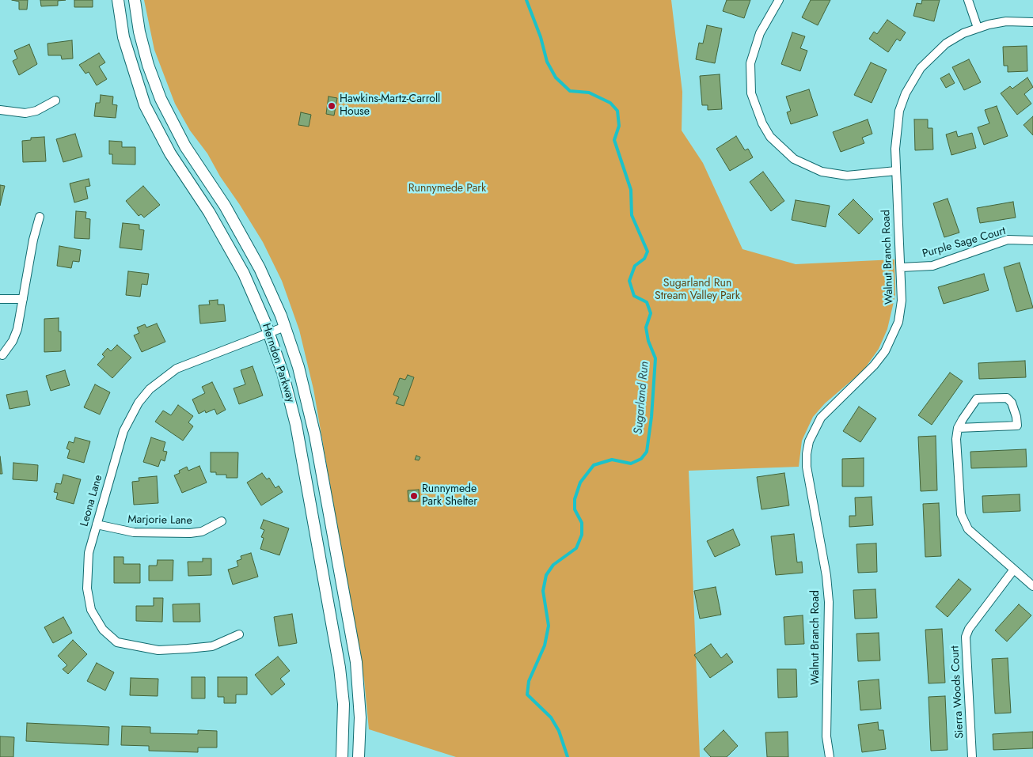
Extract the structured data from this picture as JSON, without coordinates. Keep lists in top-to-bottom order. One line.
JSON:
{"streets":{"main road":["Herndon Parkway"],"street":["Purple Sage Court","Walnut Branch Road","Leona Lane","Marjorie Lane","Sierra Woods Court"]},"crossings":[["Purple Sage Court","Walnut Branch Road"],["Herndon Parkway","Leona Lane"],["Leona Lane","Marjorie Lane"]],"water":["Sugarland Run"],"parks":["Runnymede Park","Sugarland Run Stream Valley Park"],"places":["Hawkins-Martz-Carroll House","Runnymede Park Shelter"]}
